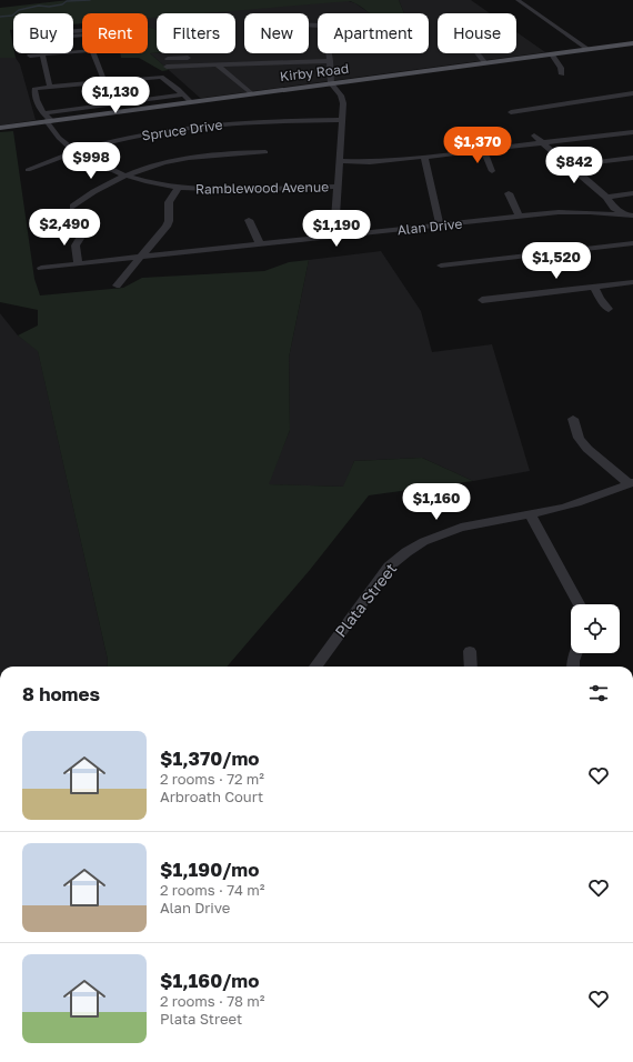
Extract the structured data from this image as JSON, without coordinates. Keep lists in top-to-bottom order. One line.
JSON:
{"streets":{"main road":["Kirby Road"],"street":["Spruce Drive","Ramblewood Avenue","Alan Drive","Plata Street"]},"crossings":[["Kirby Road","Ramblewood Avenue"],["Spruce Drive","Ramblewood Avenue"]],"page":{"chip":["Buy","Rent","Filters","New","Apartment","House"],"price":["$1,130","$1,370","$998","$842","$2,490","$1,190","$1,520","$1,160"],"heading":"8 homes","list":[{"name":"$1,370/mo","note":"2 rooms · 72 m² · Arbroath Court"},{"name":"$1,190/mo","note":"2 rooms · 74 m² · Alan Drive"},{"name":"$1,160/mo","note":"2 rooms · 78 m² · Plata Street"}]}}
